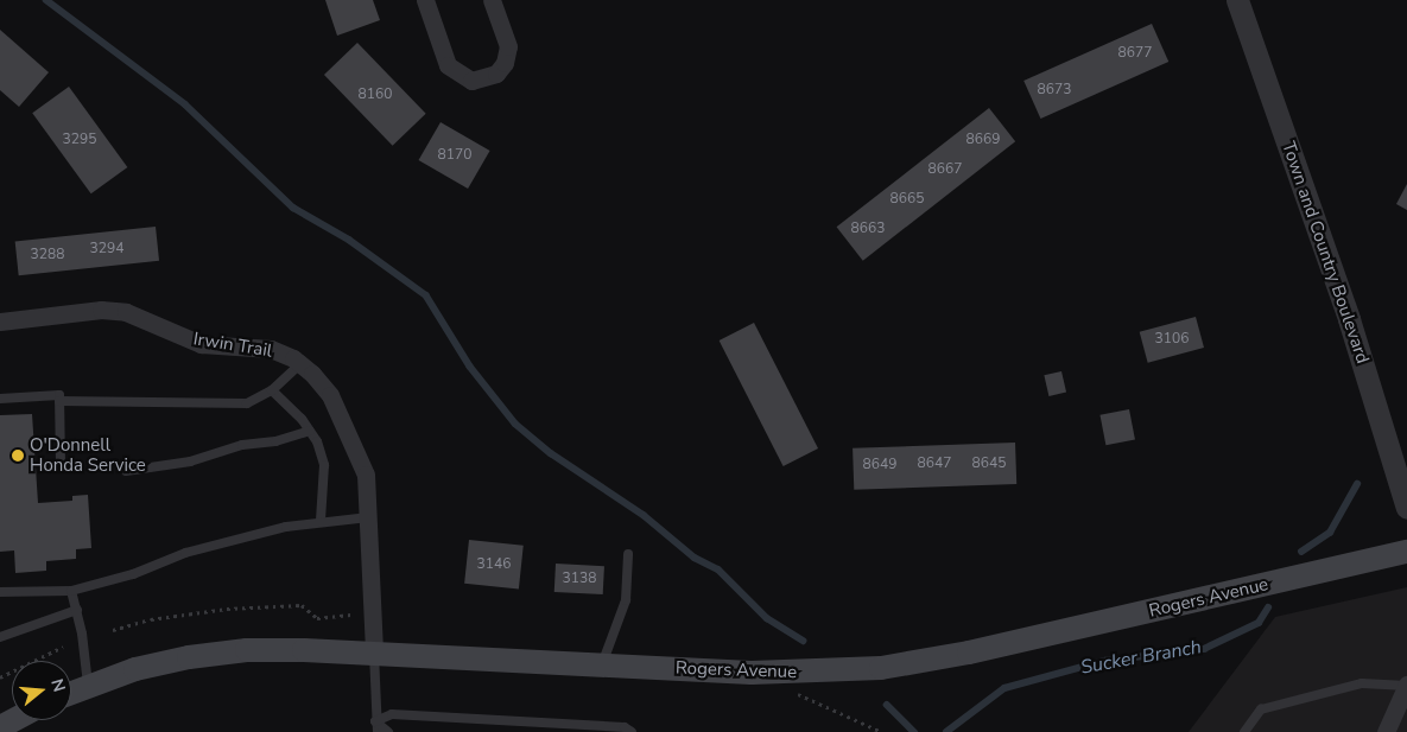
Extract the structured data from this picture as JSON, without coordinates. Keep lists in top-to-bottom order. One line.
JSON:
{"streets":{"main road":["Rogers Avenue"],"street":["Town and Country Boulevard","Irwin Trail"]},"crossings":[["Irwin Trail","Rogers Avenue"]],"water":["Sucker Branch"],"places":["O'Donnell Honda Service"],"house_numbers":["8677","8673","8160","3295","8669","8170","8667","8665","8663","3294","3288","3106","8647","8645","8649","3146","3138"],"north":"right"}
